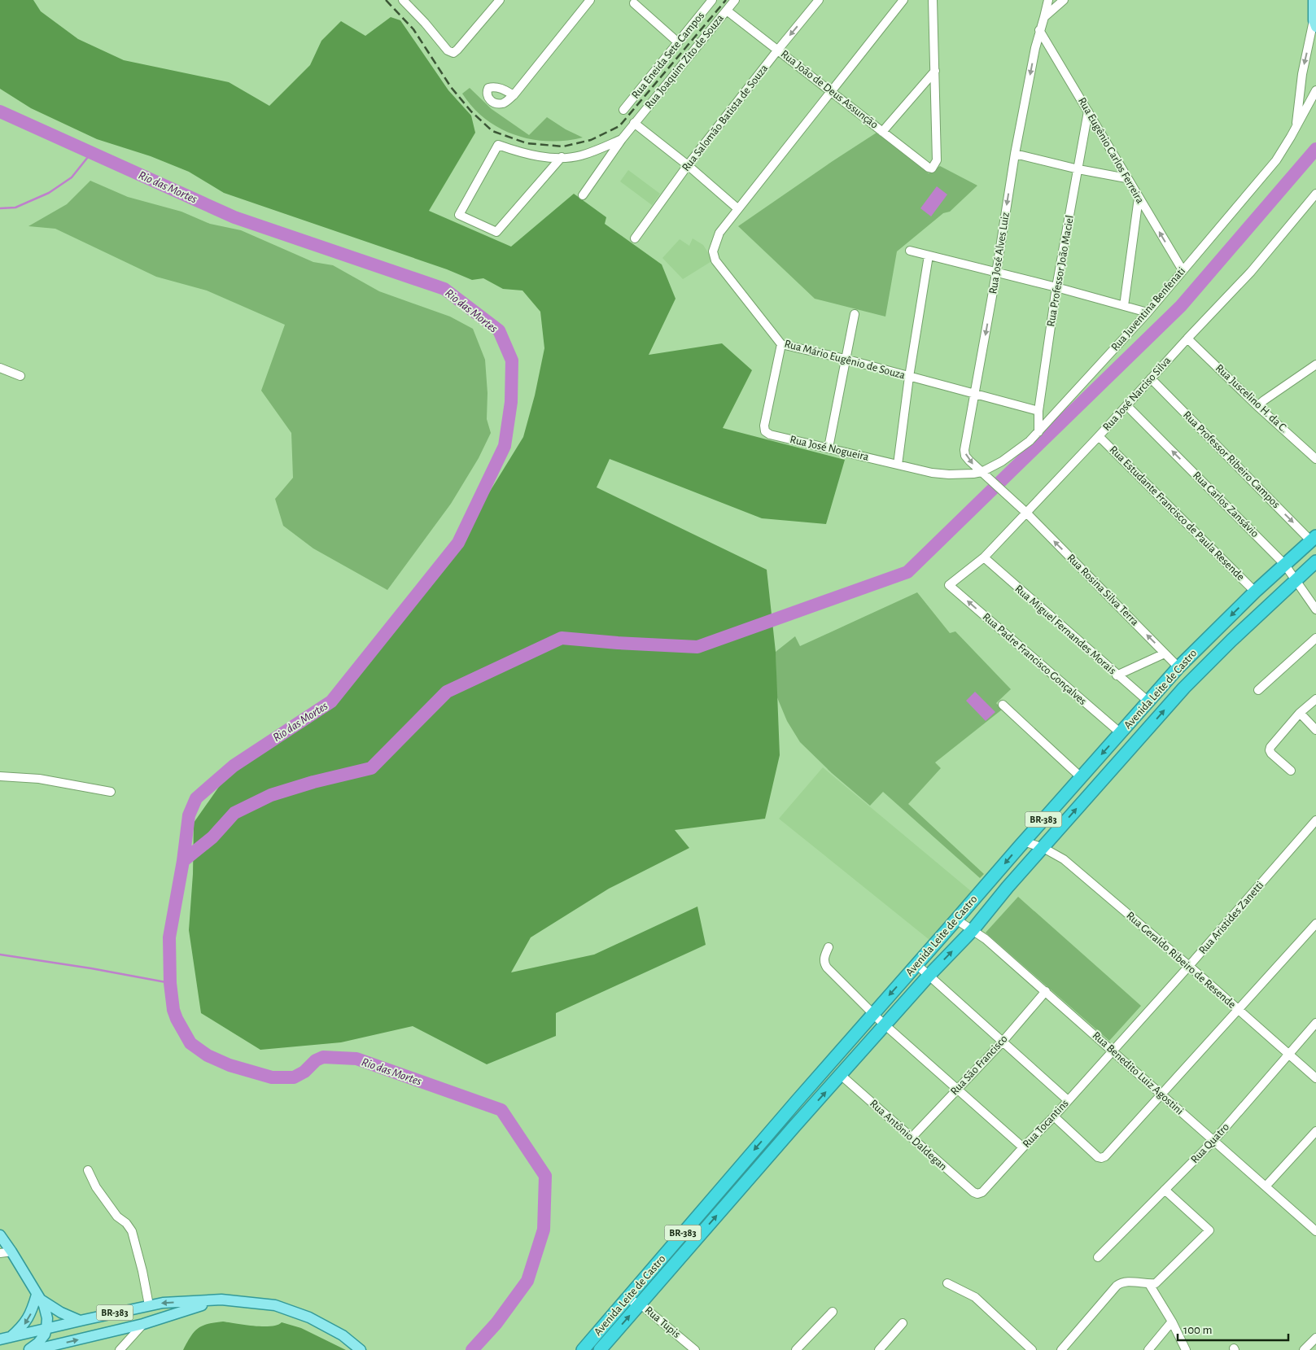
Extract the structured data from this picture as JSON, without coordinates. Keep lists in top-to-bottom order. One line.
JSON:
{"streets":{"highway":["Avenida Leite de Castro","BR-383"],"street":["Rua Eneida Sete Campos","Rua Joaquim Zito de Souza","Rua João de Deus Assunção","Rua Salomão Batista de Souza","Rua Eugênio Carlos Ferreira","Rua José Alves Luiz","Rua Professor João Maciel","Rua Juventina Benfenati","Rua Mário Eugênio de Souza","Rua José Narciso Silva","Rua Juscelino H. da C.","Rua José Nogueira","Rua Professor Ribeiro Campos","Rua Carlos Zansávio","Rua Estudante Francisco de Paula Resende","Rua Rosina Silva Terra","Rua Miguel Fernandes Morais","Rua Padre Francisco Gonçalves","Rua Aristides Zanetti","Rua Geraldo Ribeiro de Resende","Rua São Francisco","Rua Benedito Luiz Agostini","Rua Tocantins","Rua Antônio Daldegan","Rua Quatro","Rua Tupis"]},"crossings":[["Rua Joaquim Zito de Souza","Rua João de Deus Assunção"],["Rua João de Deus Assunção","Rua Salomão Batista de Souza"],["Rua João de Deus Assunção","Rua Mário Eugênio de Souza"],["Rua Eugênio Carlos Ferreira","Rua José Alves Luiz"],["Rua Eugênio Carlos Ferreira","Rua Professor João Maciel"],["Rua Eugênio Carlos Ferreira","Rua Juventina Benfenati"],["Rua José Alves Luiz","Rua Juventina Benfenati"],["Rua José Alves Luiz","Rua Mário Eugênio de Souza"],["Rua José Alves Luiz","Rua José Nogueira"],["Rua José Alves Luiz","Rua Rosina Silva Terra"],["Rua Professor João Maciel","Rua Juventina Benfenati"],["Rua Professor João Maciel","Rua Mário Eugênio de Souza"],["Rua Juventina Benfenati","Rua José Nogueira"],["Rua Mário Eugênio de Souza","Rua José Nogueira"],["Rua José Narciso Silva","Rua Juscelino H. da C."],["Rua José Narciso Silva","Rua Professor Ribeiro Campos"],["Rua José Narciso Silva","Rua Carlos Zansávio"],["Rua José Narciso Silva","Rua Estudante Francisco de Paula Resende"],["Rua José Narciso Silva","Rua Rosina Silva Terra"],["Rua José Narciso Silva","Rua Miguel Fernandes Morais"],["Rua José Narciso Silva","Rua Padre Francisco Gonçalves"],["Rua Professor Ribeiro Campos","Avenida Leite de Castro"],["Rua Carlos Zansávio","Avenida Leite de Castro"],["Rua Estudante Francisco de Paula Resende","Avenida Leite de Castro"],["Rua Rosina Silva Terra","Avenida Leite de Castro"],["Rua Miguel Fernandes Morais","Avenida Leite de Castro"],["Rua Padre Francisco Gonçalves","Avenida Leite de Castro"],["Avenida Leite de Castro","Rua Geraldo Ribeiro de Resende"],["Avenida Leite de Castro","Rua Benedito Luiz Agostini"],["Avenida Leite de Castro","Rua Antônio Daldegan"],["Avenida Leite de Castro","Rua Tupis"],["Rua Aristides Zanetti","Rua Geraldo Ribeiro de Resende"],["Rua Aristides Zanetti","Rua Benedito Luiz Agostini"],["Rua Aristides Zanetti","Rua Tocantins"],["Rua Geraldo Ribeiro de Resende","Rua Quatro"],["Rua São Francisco","Rua Benedito Luiz Agostini"],["Rua São Francisco","Rua Antônio Daldegan"],["Rua Benedito Luiz Agostini","Rua Tocantins"],["Rua Benedito Luiz Agostini","Rua Quatro"],["Rua Tocantins","Rua Antônio Daldegan"]],"one_way":["Rua Professor Ribeiro Campos","Rua Carlos Zansávio","Rua Rosina Silva Terra"],"water":["Rio das Mortes"],"scale_bar":"100 m"}
